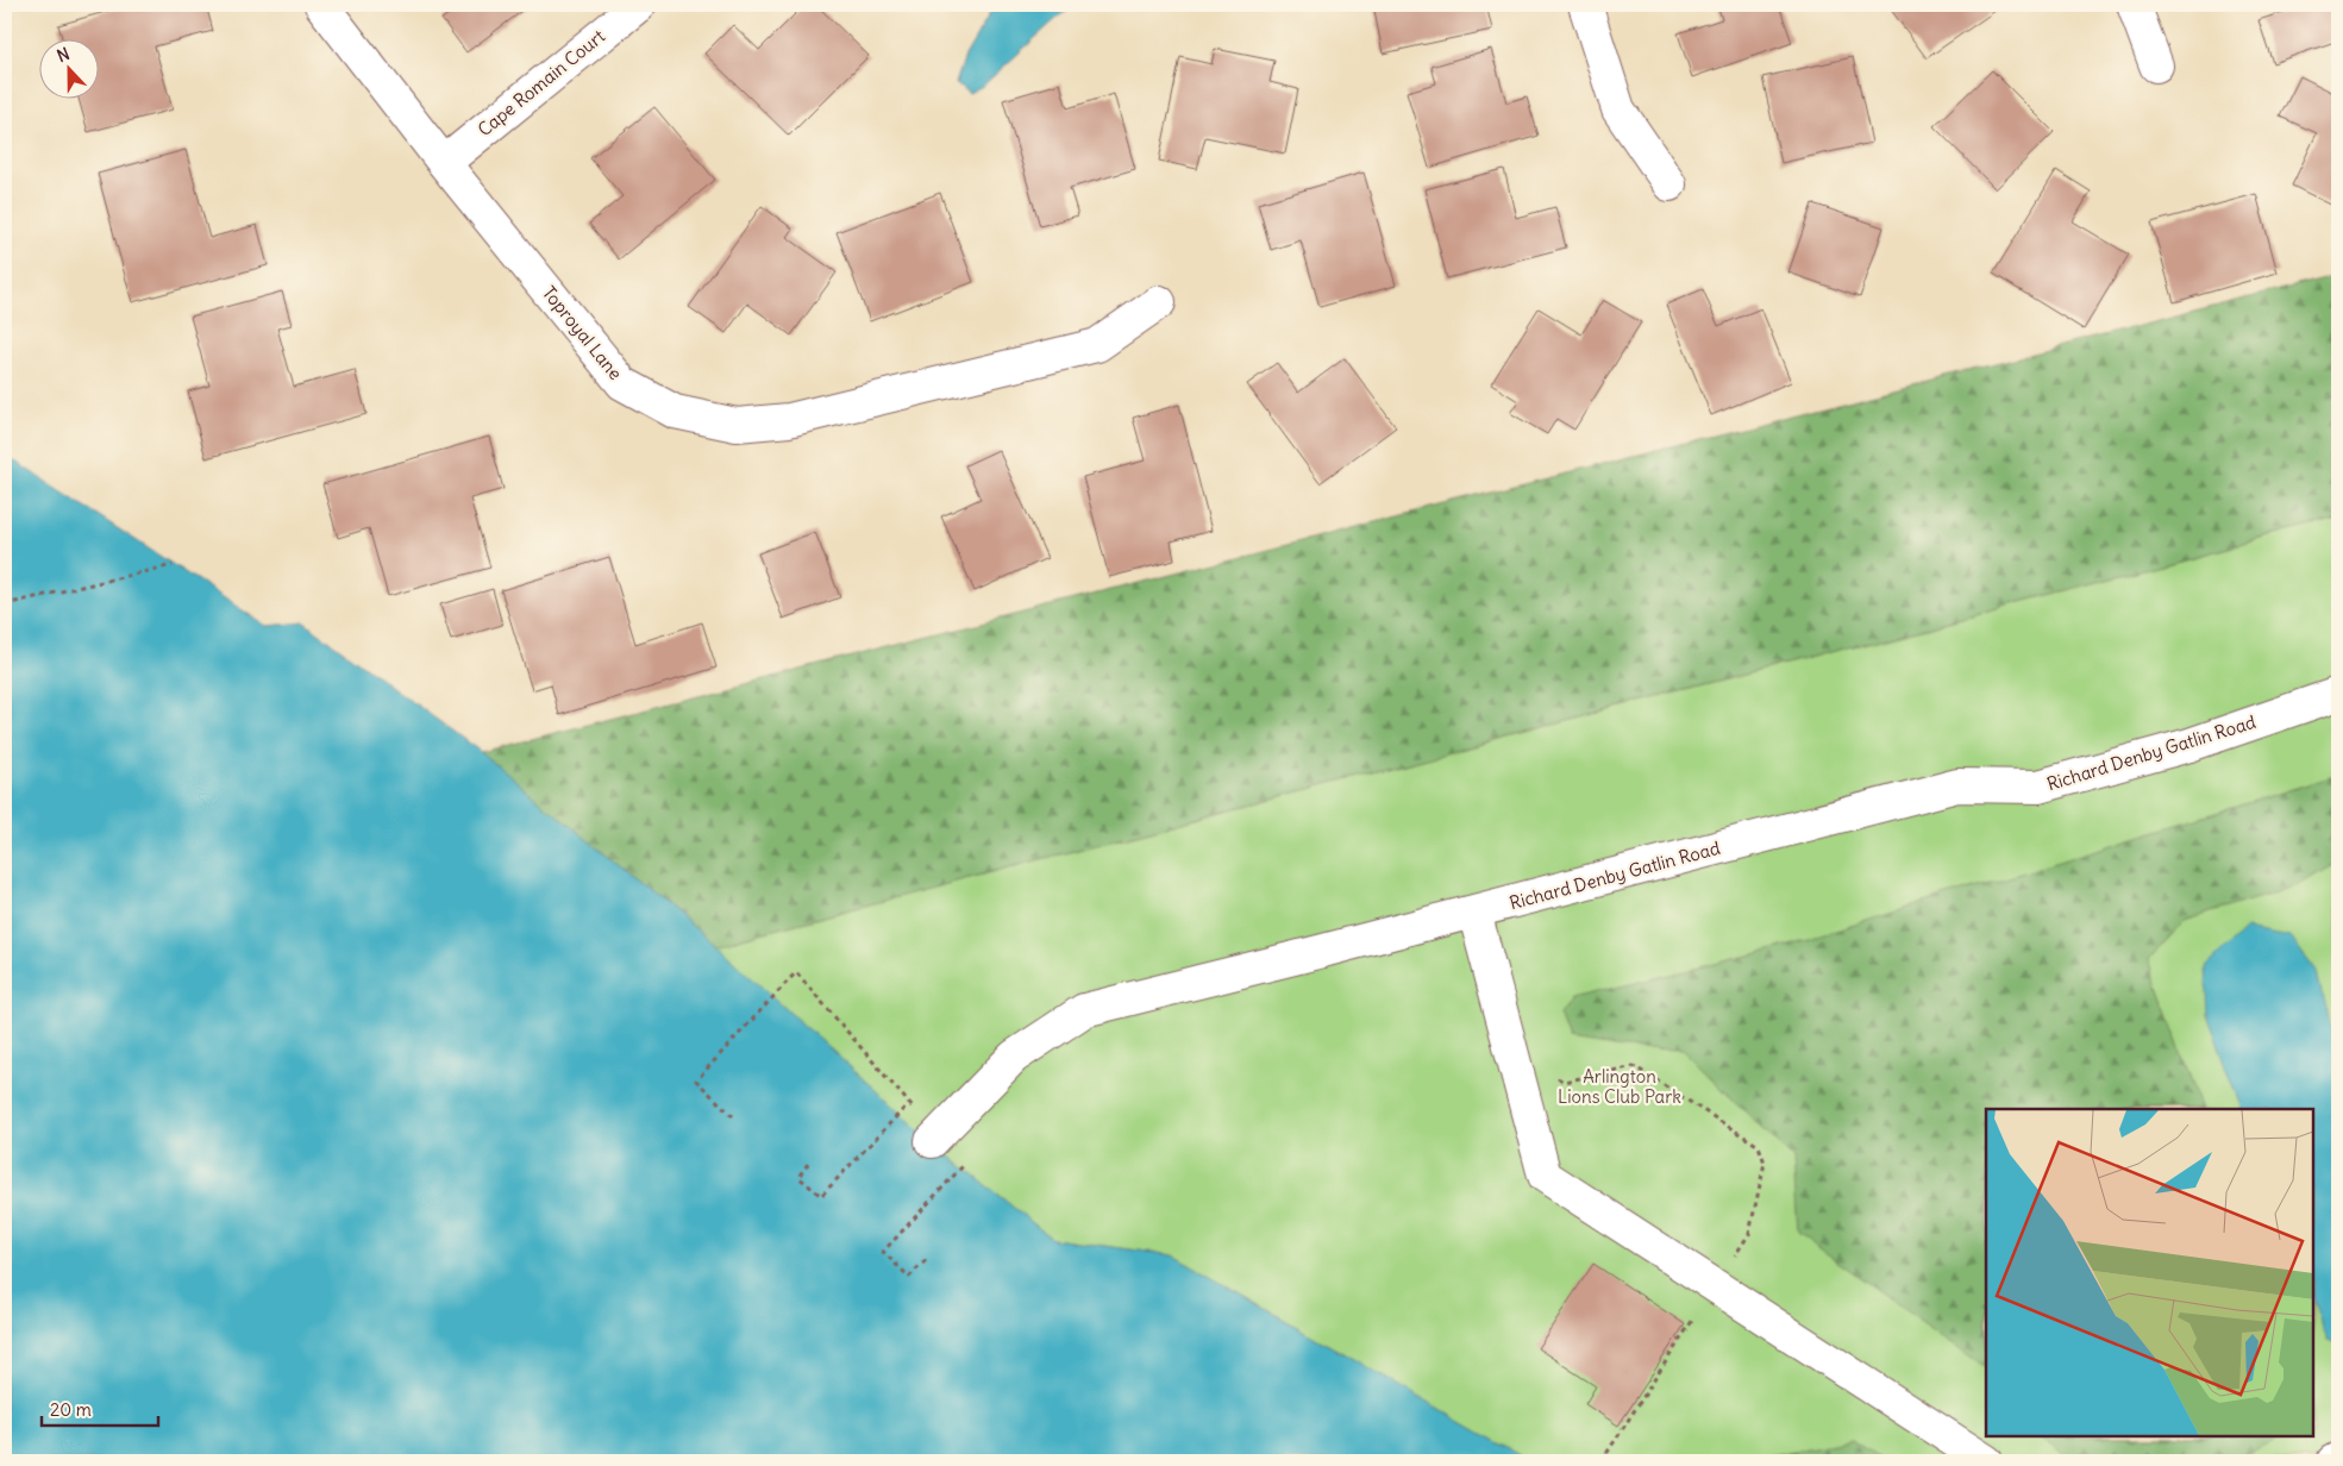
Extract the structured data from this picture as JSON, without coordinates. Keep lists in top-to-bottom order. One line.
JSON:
{"streets":{"street":["Cape Romain Court","Toproyal Lane","Richard Denby Gatlin Road"]},"crossings":[["Cape Romain Court","Toproyal Lane"]],"parks":["Arlington Lions Club Park"],"scale_bar":"20 m","north":"top"}
